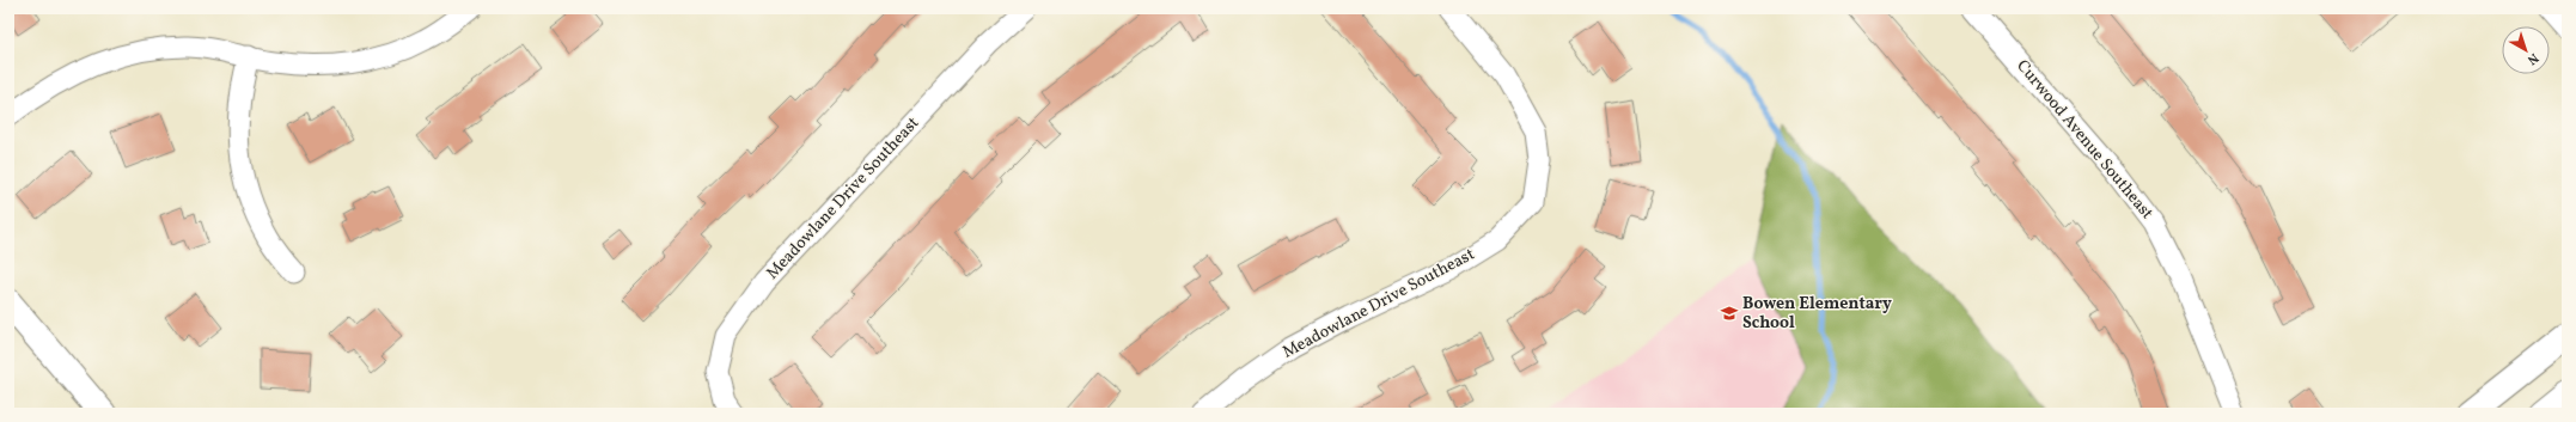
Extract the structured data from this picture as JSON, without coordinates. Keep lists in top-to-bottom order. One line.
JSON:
{"streets":{"street":["Curwood Avenue Southeast","Meadowlane Drive Southeast"]},"places":{"school or university":["Bowen Elementary School"]},"north":"bottom right"}
